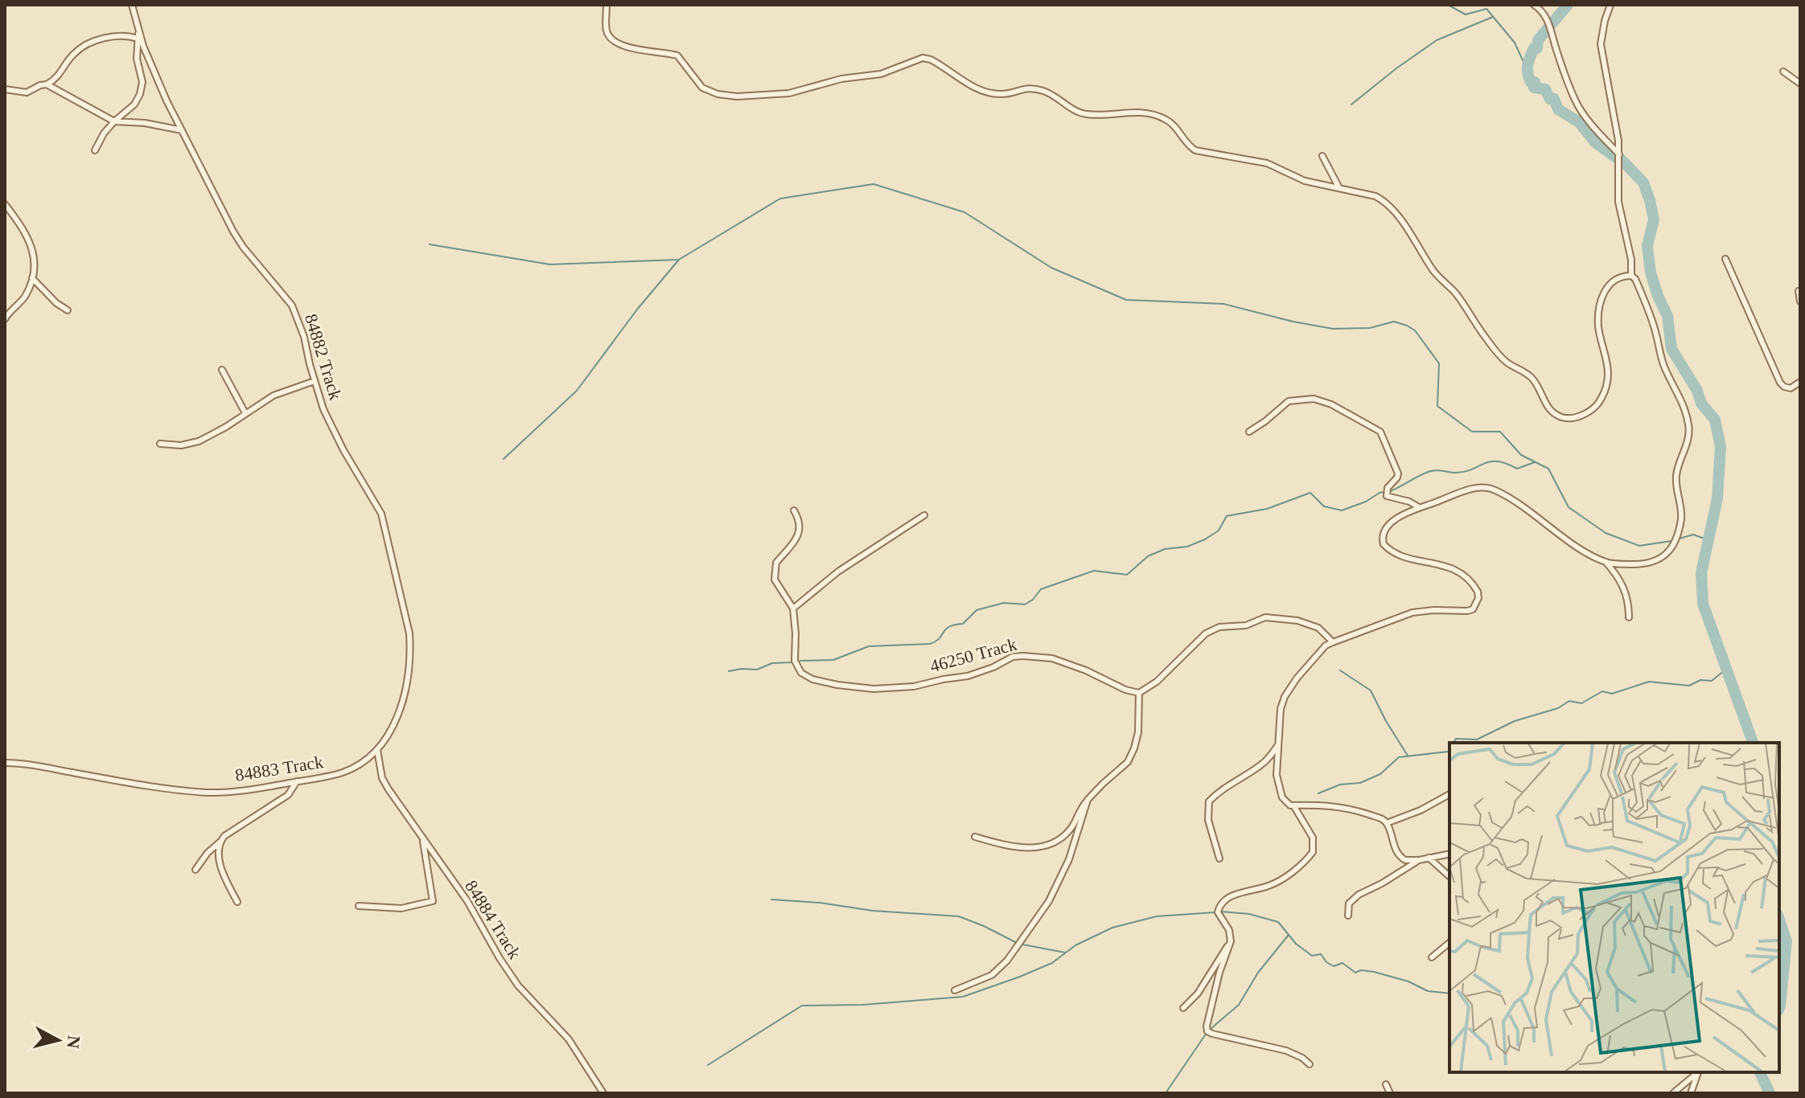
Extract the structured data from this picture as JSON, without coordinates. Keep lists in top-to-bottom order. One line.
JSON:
{"streets":{"street":["84882 Track","46250 Track","84883 Track","84884 Track"]},"crossings":[["84882 Track","84883 Track"],["84882 Track","84884 Track"],["84883 Track","84884 Track"]],"north":"right"}
